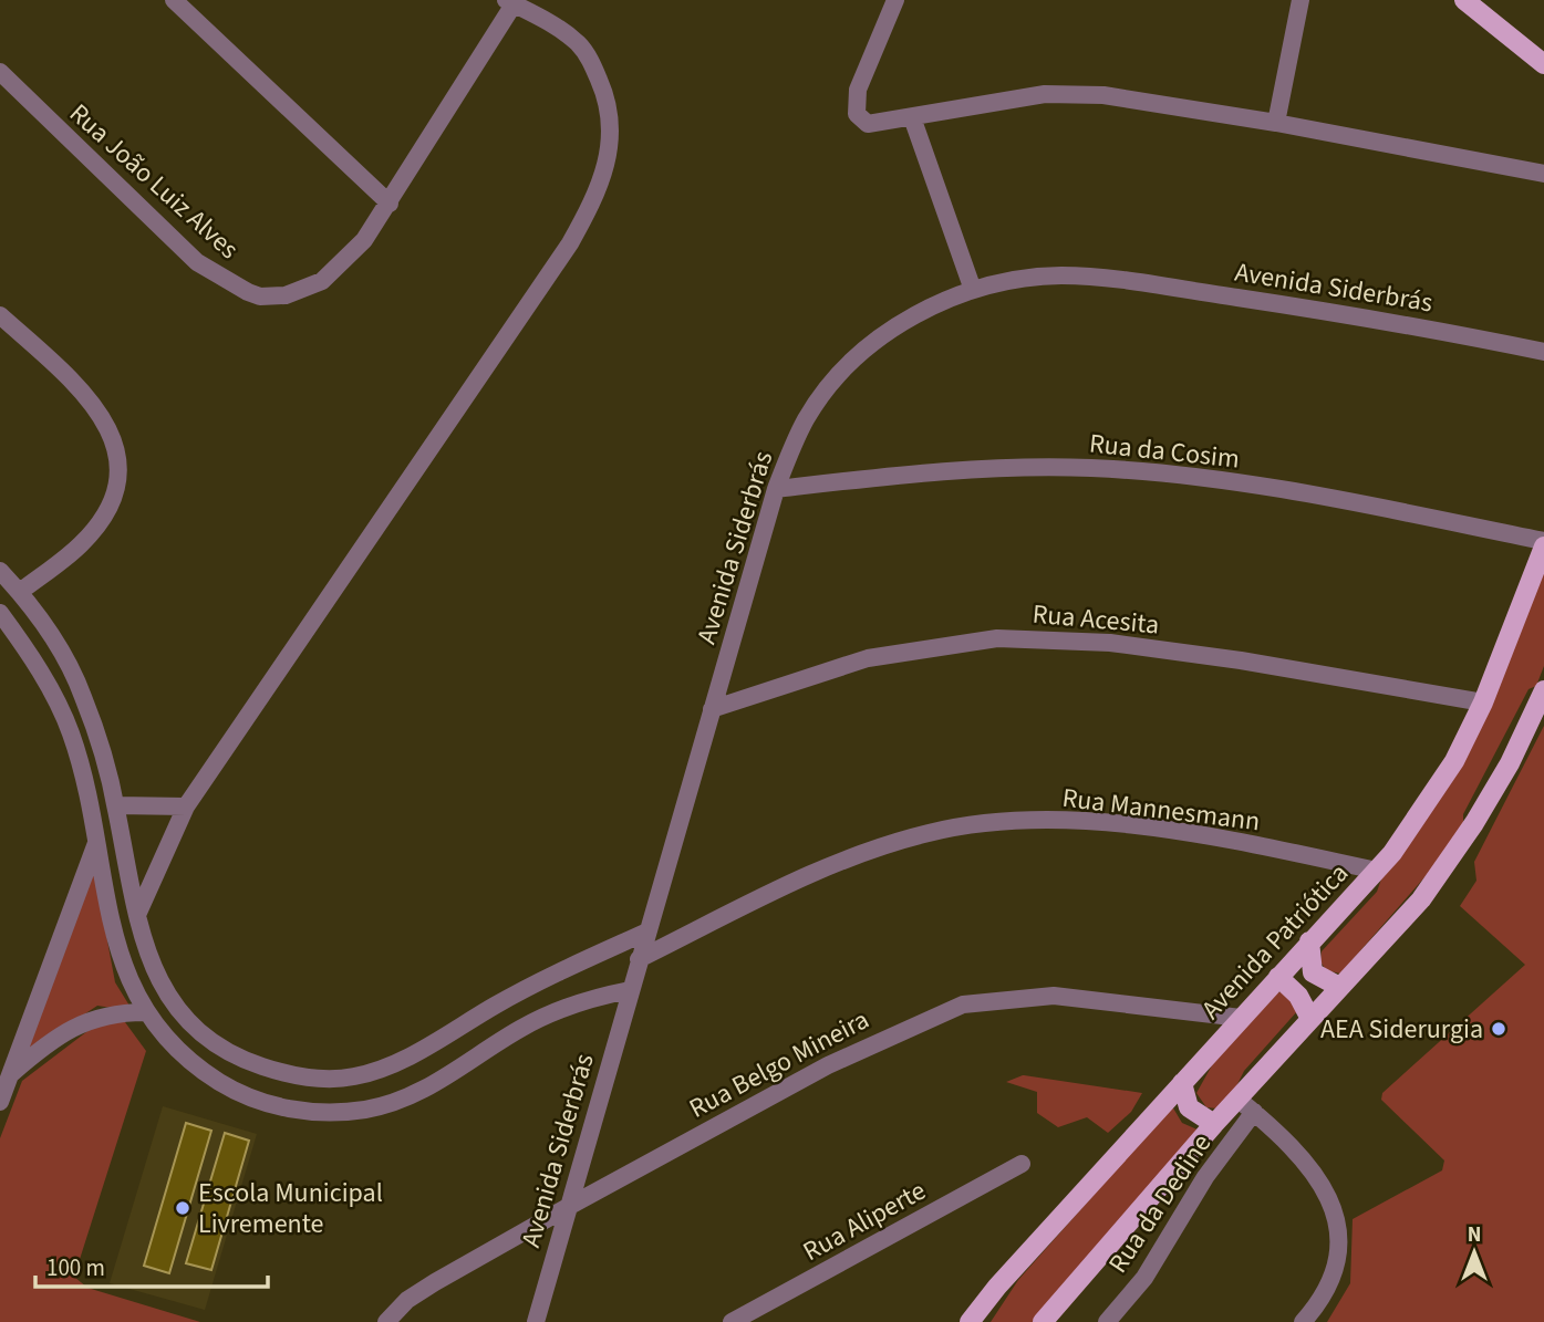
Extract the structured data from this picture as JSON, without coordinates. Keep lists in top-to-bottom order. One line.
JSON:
{"streets":{"main road":["Avenida Patriótica"],"street":["Rua João Luiz Alves","Avenida Siderbrás","Rua da Cosim","Rua Acesita","Rua Mannesmann","Rua Belgo Mineira","Rua da Dedine","Rua Aliperte"]},"crossings":[["Avenida Siderbrás","Rua da Cosim"],["Avenida Siderbrás","Rua Acesita"],["Avenida Siderbrás","Rua Mannesmann"],["Avenida Siderbrás","Rua Belgo Mineira"],["Rua Acesita","Avenida Patriótica"],["Rua Mannesmann","Avenida Patriótica"],["Avenida Patriótica","Rua Belgo Mineira"]],"places":["AEA Siderurgia","Escola Municipal Livremente"],"scale_bar":"100 m","north":"top"}
